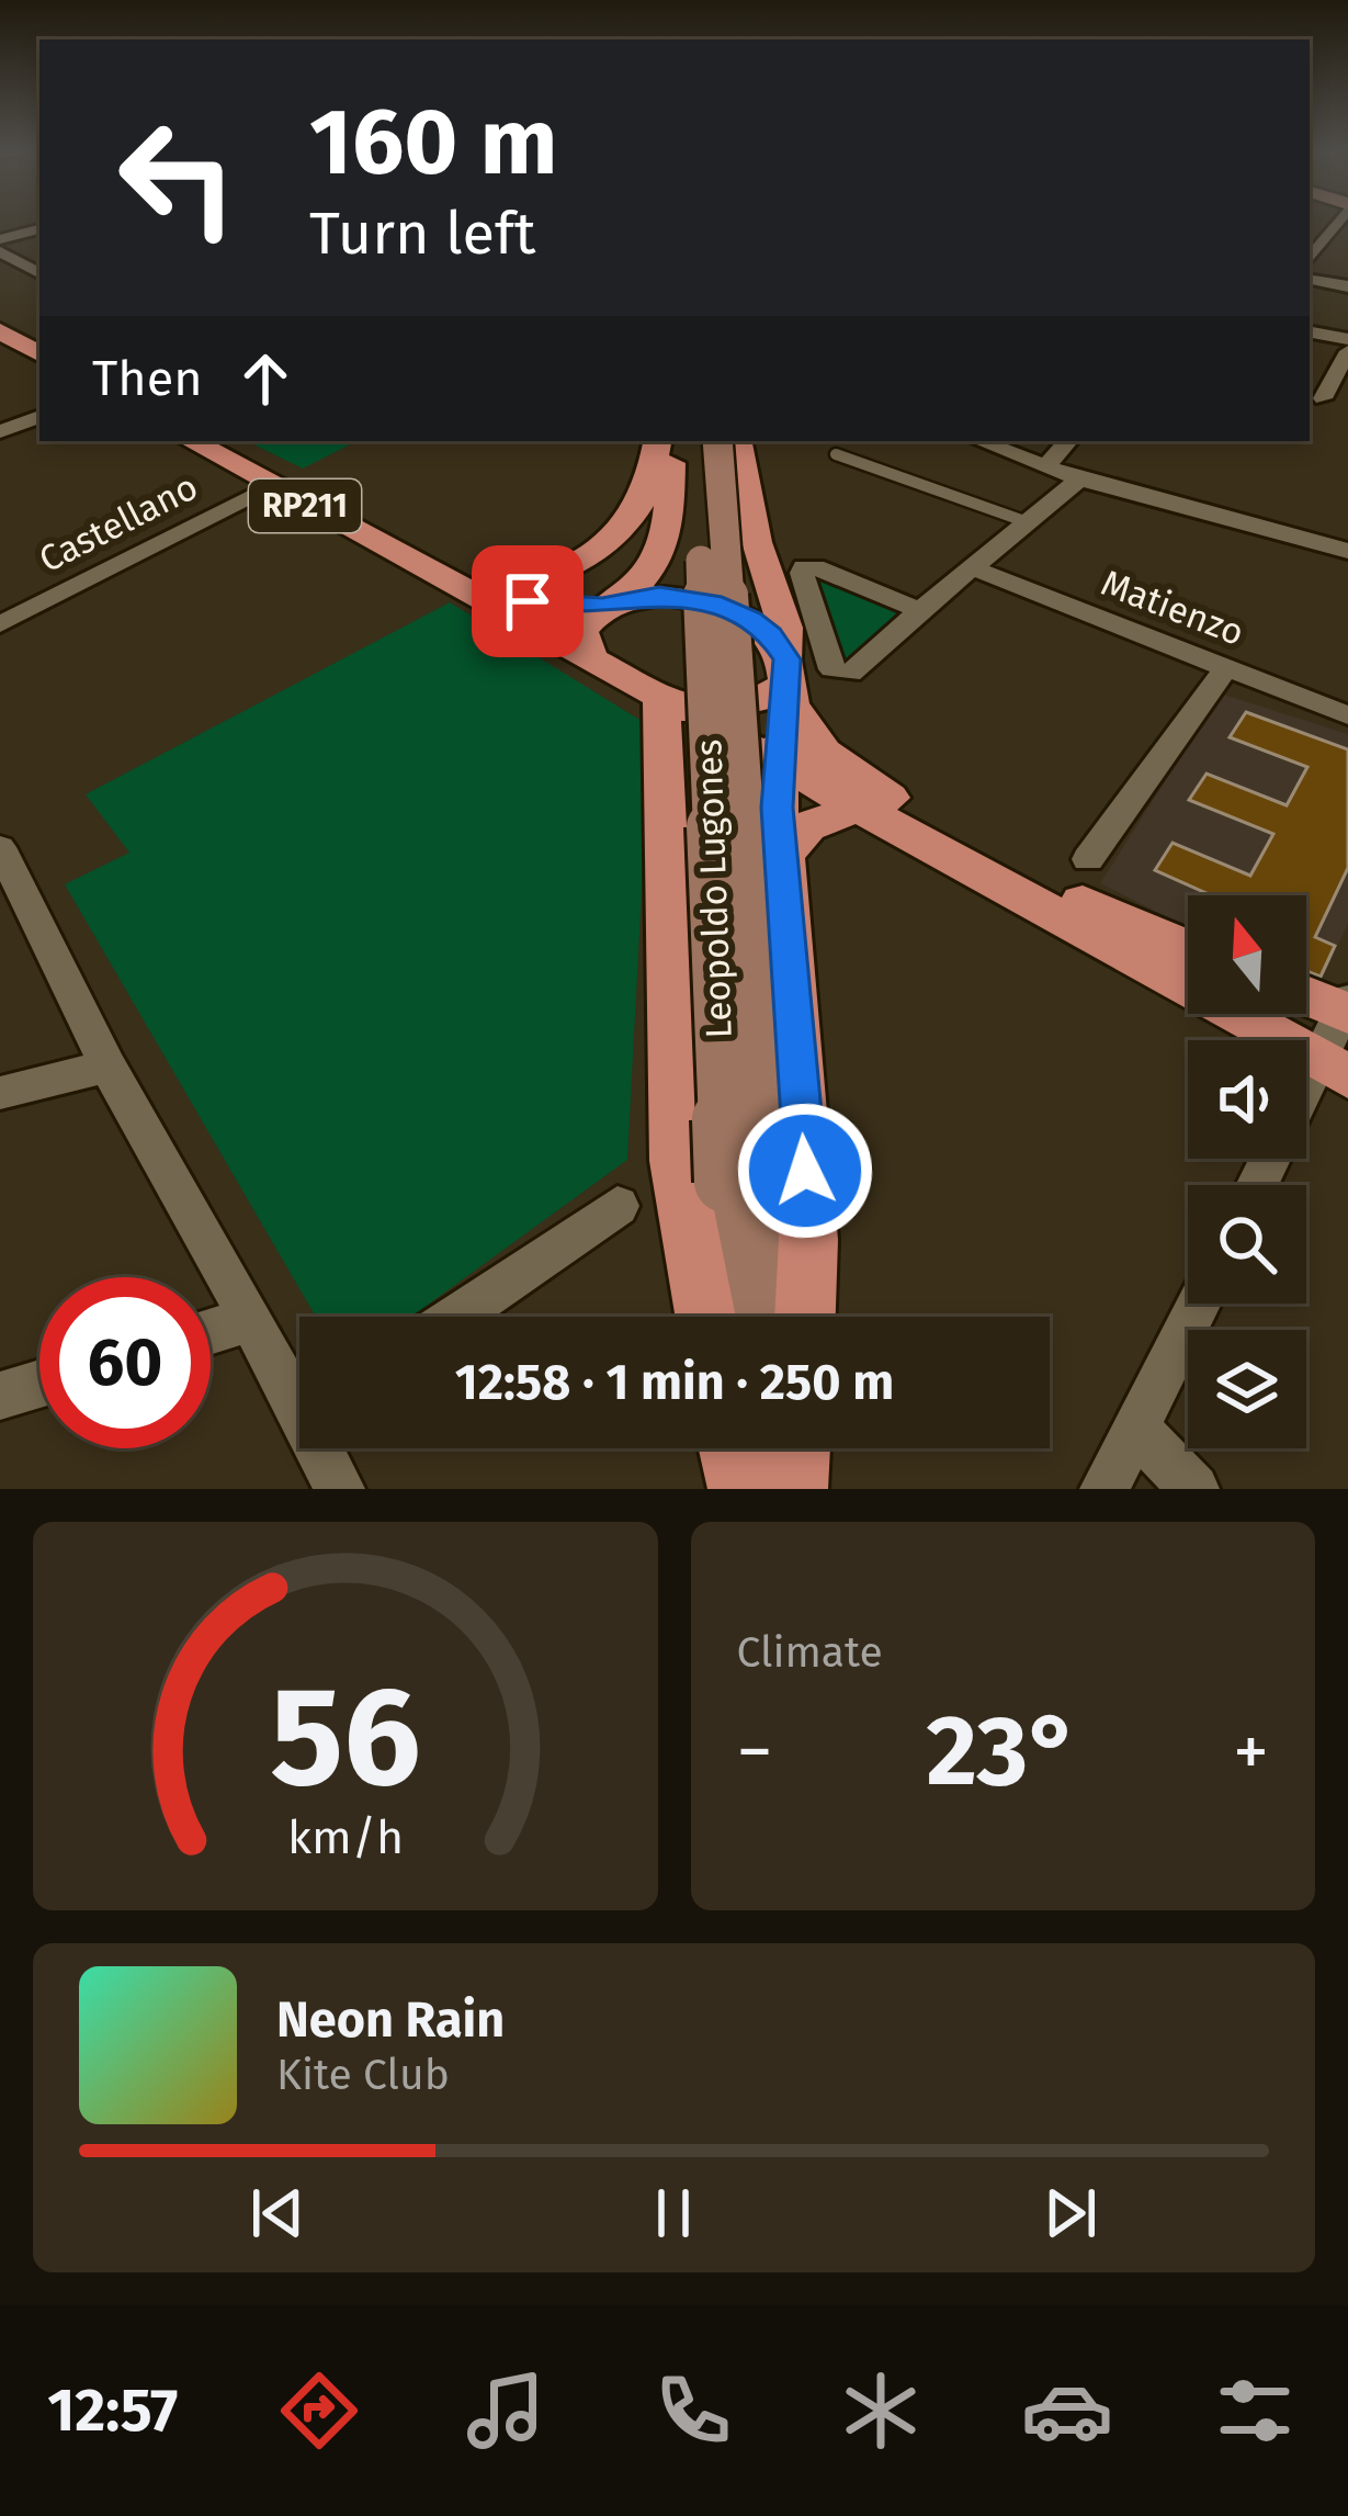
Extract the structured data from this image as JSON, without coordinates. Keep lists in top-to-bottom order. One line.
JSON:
{"streets":{"main road":["RP211","Leopoldo Lugones"],"street":["Castellano","Matienzo"]},"crossings":[["RP211","Castellano"]],"north":"top","page":{"turn":["160 m","Turn left"],"then":"Then","limit":"60","trip":"12:58 · 1 min · 250 m","tile":"Climate","heat":["−","23°","+"],"song":["Neon Rain","Kite Club"],"tabs":"12:57","gauge":["56","km/h"]}}
